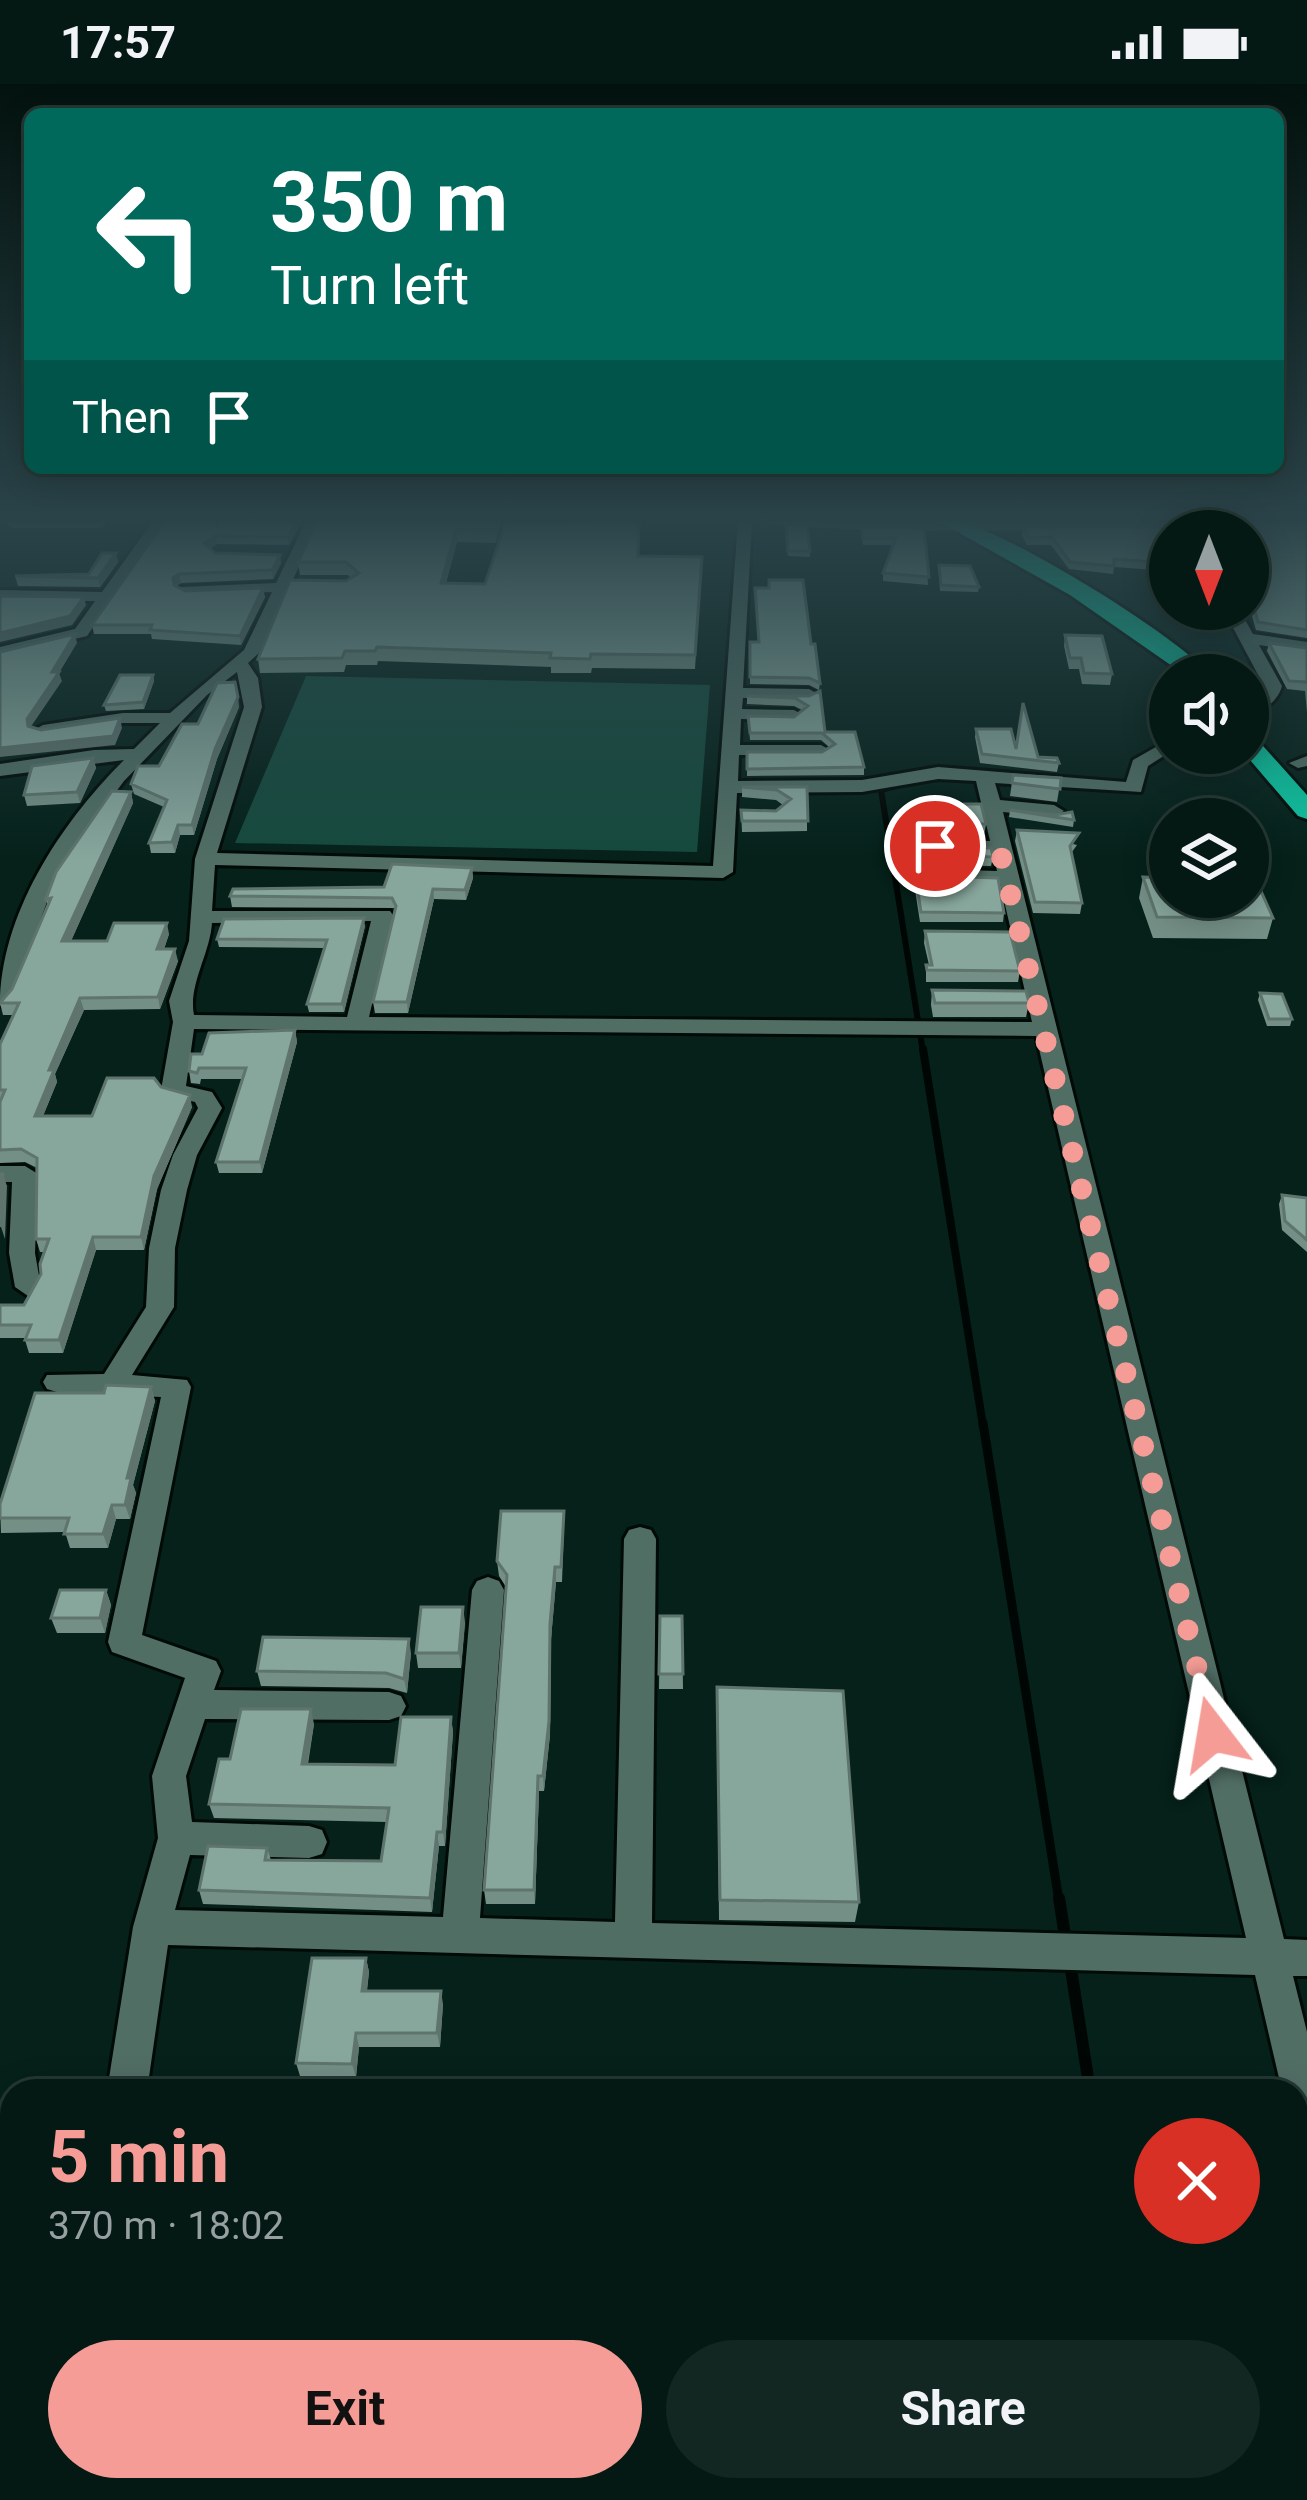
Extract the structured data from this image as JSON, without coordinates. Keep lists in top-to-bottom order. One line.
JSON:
{"north":"bottom","page":{"status":"17:57","turn":["350 m","Turn left"],"then":"Then","heading":["5 min","370 m · 18:02"],"buttons":["Exit","Share"]}}
